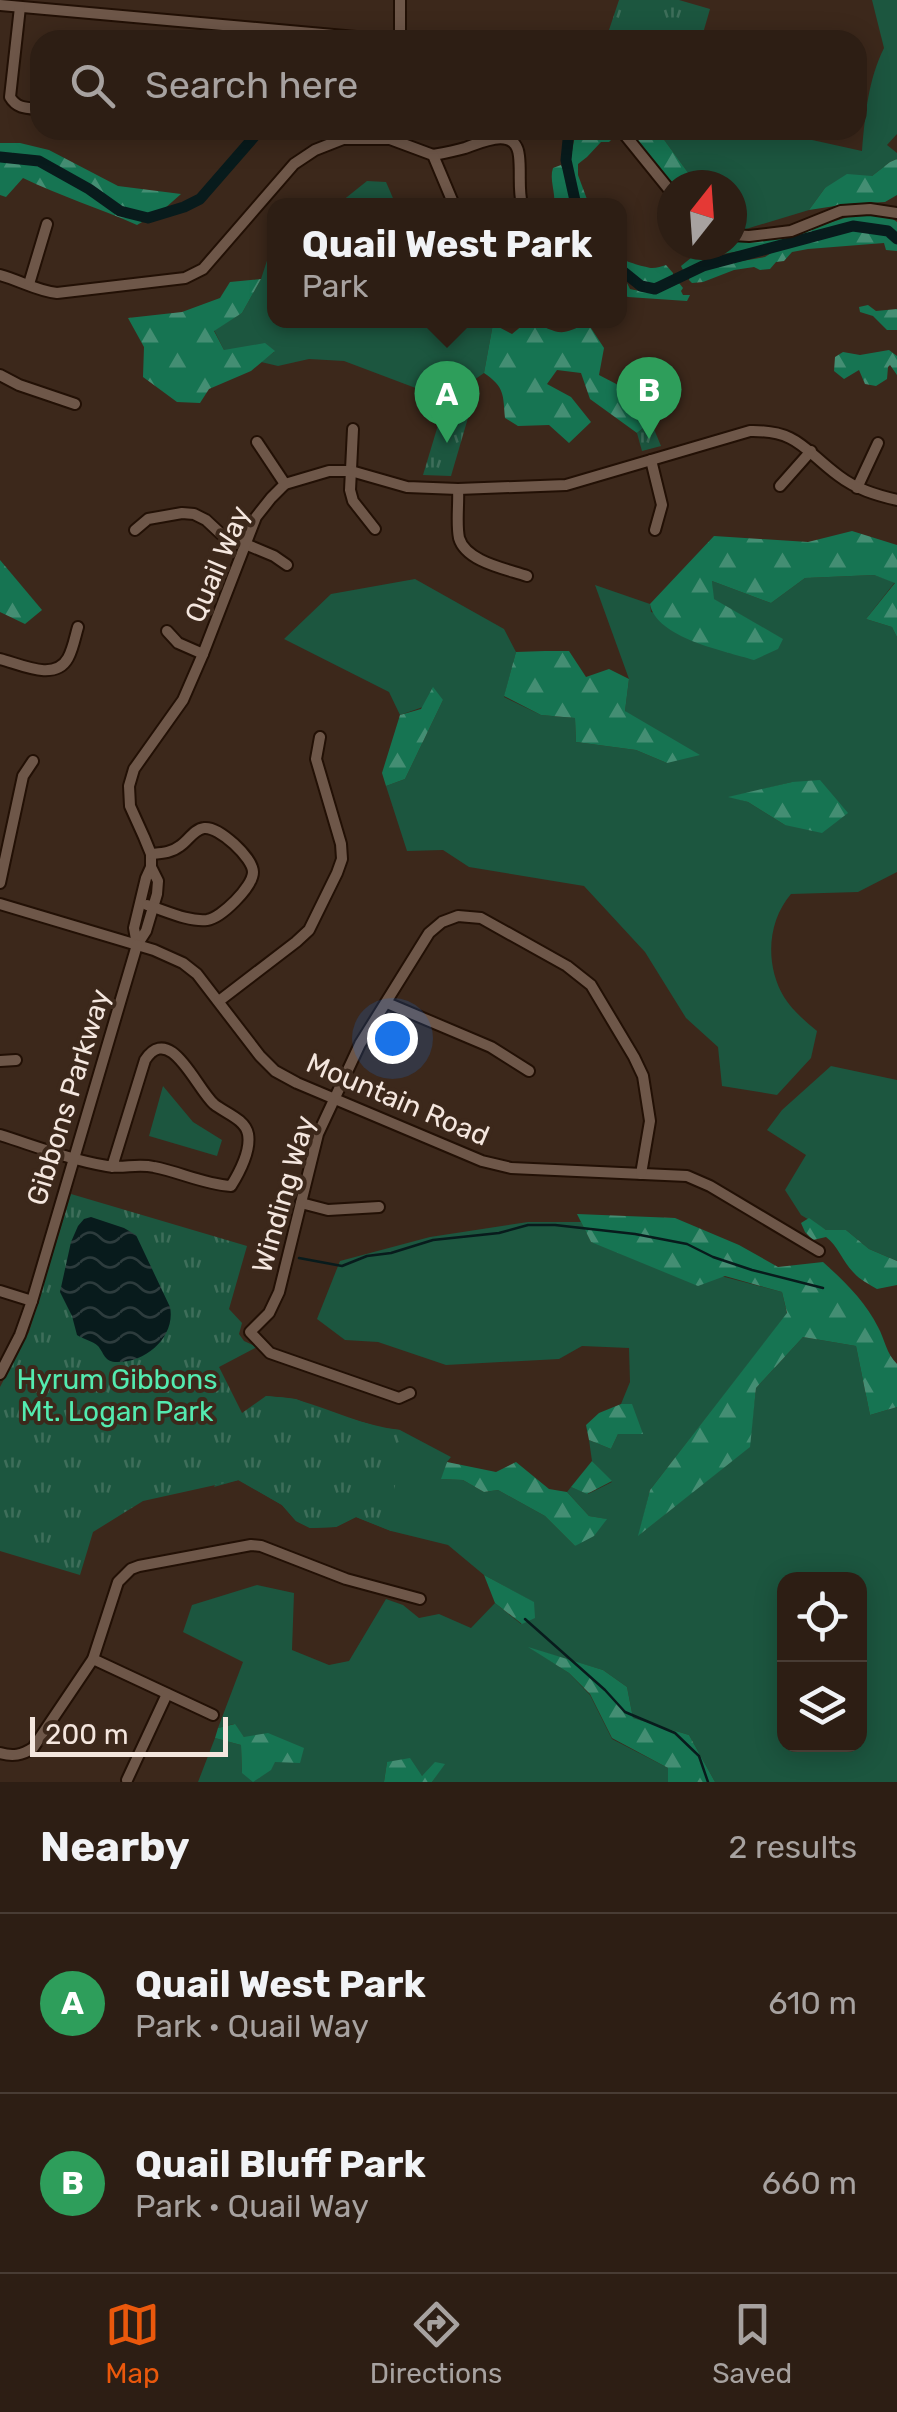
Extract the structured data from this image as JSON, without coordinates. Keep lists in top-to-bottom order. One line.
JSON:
{"streets":{"street":["Quail Way","Gibbons Parkway","Mountain Road","Winding Way"]},"crossings":[["Quail Way","Gibbons Parkway"],["Quail Way","Mountain Road"],["Gibbons Parkway","Mountain Road"],["Mountain Road","Winding Way"]],"parks":["Hyrum Gibbons Mt. Logan Park"],"scale_bar":"200 m","north":"top","page":{"search":"Search here","popup":["Quail West Park","Park"],"pins":["B","A"],"scale":"200 m","heading":["Nearby","2 results"],"list":[{"mark":"A","name":"Quail West Park","note":"Park · Quail Way","value":"610 m"},{"mark":"B","name":"Quail Bluff Park","note":"Park · Quail Way","value":"660 m"}],"nav":["Map","Directions","Saved"]}}
